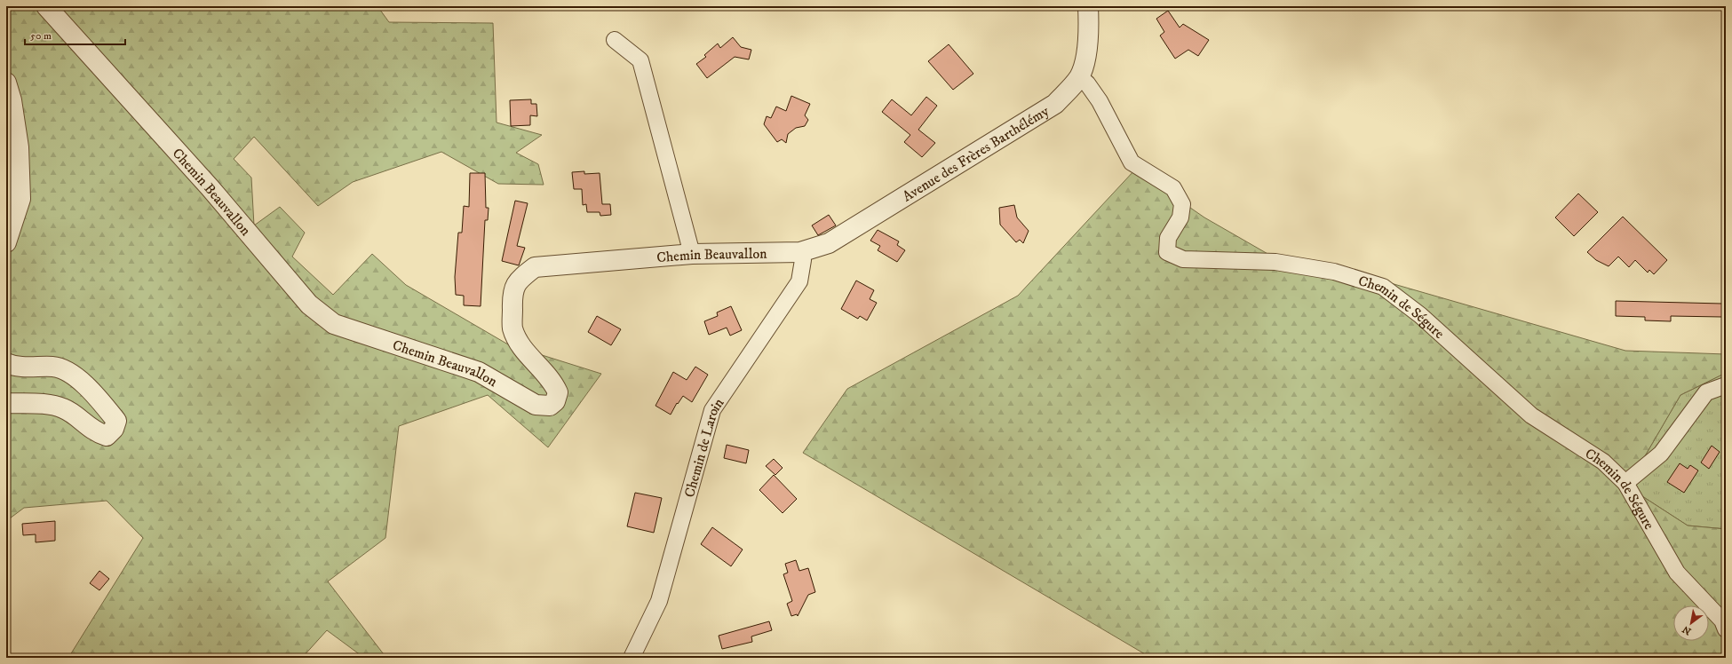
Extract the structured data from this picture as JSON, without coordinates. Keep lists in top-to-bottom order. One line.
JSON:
{"streets":{"street":["Avenue des Frères Barthélémy","Chemin Beauvallon","Chemin de Ségure","Chemin de Laroin"]},"crossings":[["Avenue des Frères Barthélémy","Chemin Beauvallon"],["Avenue des Frères Barthélémy","Chemin de Ségure"],["Avenue des Frères Barthélémy","Chemin de Laroin"],["Chemin Beauvallon","Chemin de Laroin"]],"scale_bar":"50 m","north":"bottom left"}
